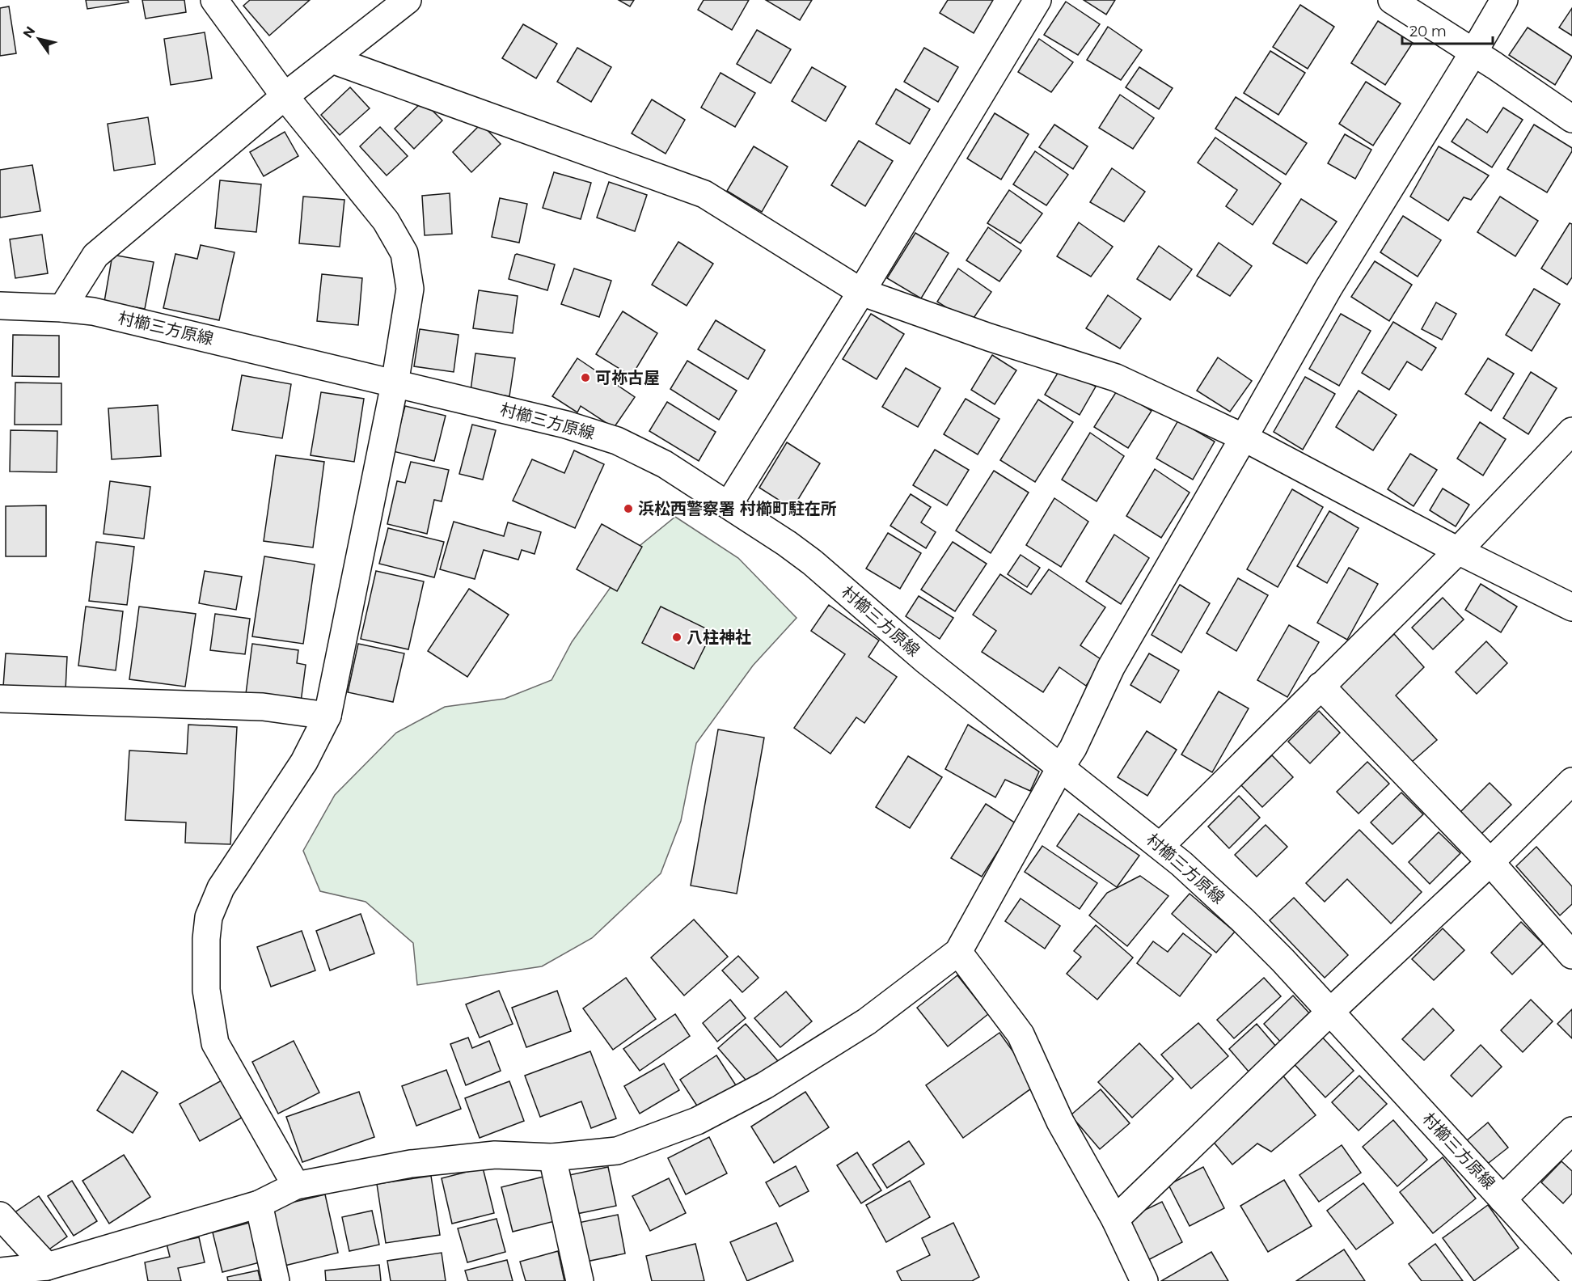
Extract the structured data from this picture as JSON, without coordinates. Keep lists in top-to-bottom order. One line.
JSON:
{"streets":{"street":["村櫛三方原線"]},"places":["可祢古屋","浜松西警察署 村櫛町駐在所","八柱神社"],"scale_bar":"20 m","north":"top left"}
